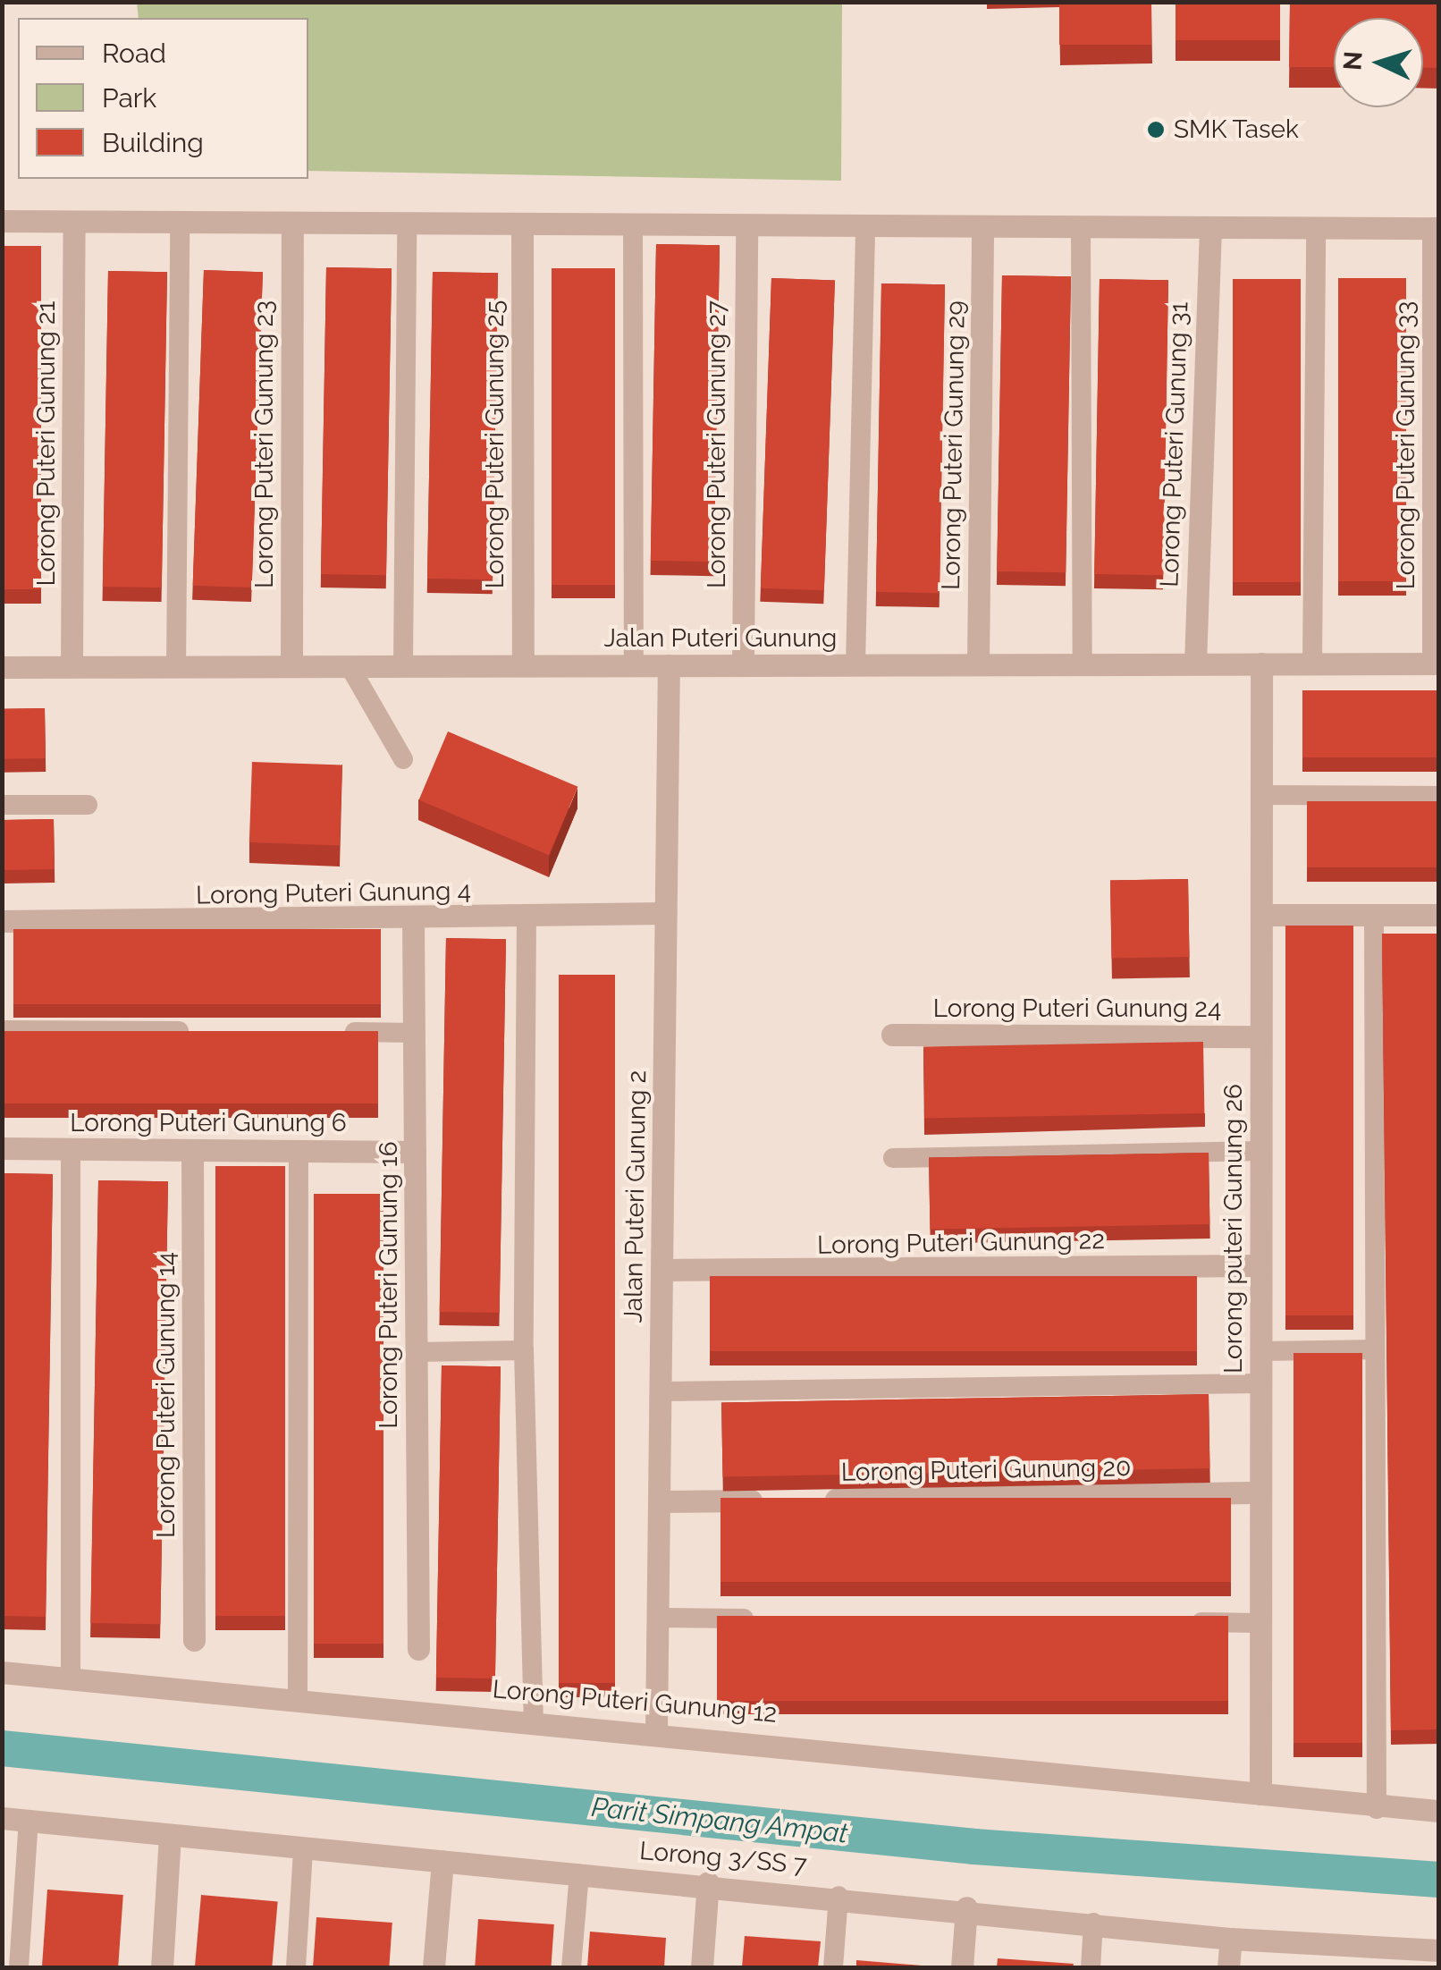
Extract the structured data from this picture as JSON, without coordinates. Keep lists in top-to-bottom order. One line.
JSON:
{"streets":{"street":["Lorong Puteri Gunung 21","Lorong Puteri Gunung 23","Lorong Puteri Gunung 25","Lorong Puteri Gunung 27","Lorong Puteri Gunung 31","Lorong Puteri Gunung 29","Lorong Puteri Gunung 33","Jalan Puteri Gunung","Lorong Puteri Gunung 4","Lorong Puteri Gunung 24","Lorong Puteri Gunung 6","Jalan Puteri Gunung 2","Lorong puteri Gunung 26","Lorong Puteri Gunung 22","Lorong Puteri Gunung 16","Lorong Puteri Gunung 14","Lorong Puteri Gunung 20","Lorong Puteri Gunung 12","Lorong 3/SS 7"]},"crossings":[["Lorong Puteri Gunung 21","Jalan Puteri Gunung"],["Lorong Puteri Gunung 23","Jalan Puteri Gunung"],["Lorong Puteri Gunung 25","Jalan Puteri Gunung"],["Lorong Puteri Gunung 27","Jalan Puteri Gunung"],["Lorong Puteri Gunung 31","Jalan Puteri Gunung"],["Lorong Puteri Gunung 29","Jalan Puteri Gunung"],["Lorong Puteri Gunung 33","Jalan Puteri Gunung"],["Jalan Puteri Gunung","Jalan Puteri Gunung 2"],["Jalan Puteri Gunung","Lorong puteri Gunung 26"],["Lorong Puteri Gunung 4","Jalan Puteri Gunung 2"],["Lorong Puteri Gunung 4","Lorong Puteri Gunung 16"],["Lorong Puteri Gunung 24","Lorong puteri Gunung 26"],["Lorong Puteri Gunung 6","Lorong Puteri Gunung 16"],["Lorong Puteri Gunung 6","Lorong Puteri Gunung 14"],["Jalan Puteri Gunung 2","Lorong Puteri Gunung 22"],["Jalan Puteri Gunung 2","Lorong Puteri Gunung 12"],["Lorong puteri Gunung 26","Lorong Puteri Gunung 22"],["Lorong puteri Gunung 26","Lorong Puteri Gunung 20"],["Lorong puteri Gunung 26","Lorong Puteri Gunung 12"]],"water":["Parit Simpang Ampat"],"places":["SMK Tasek"],"legend":["Road","Park","Building"],"north":"left"}
